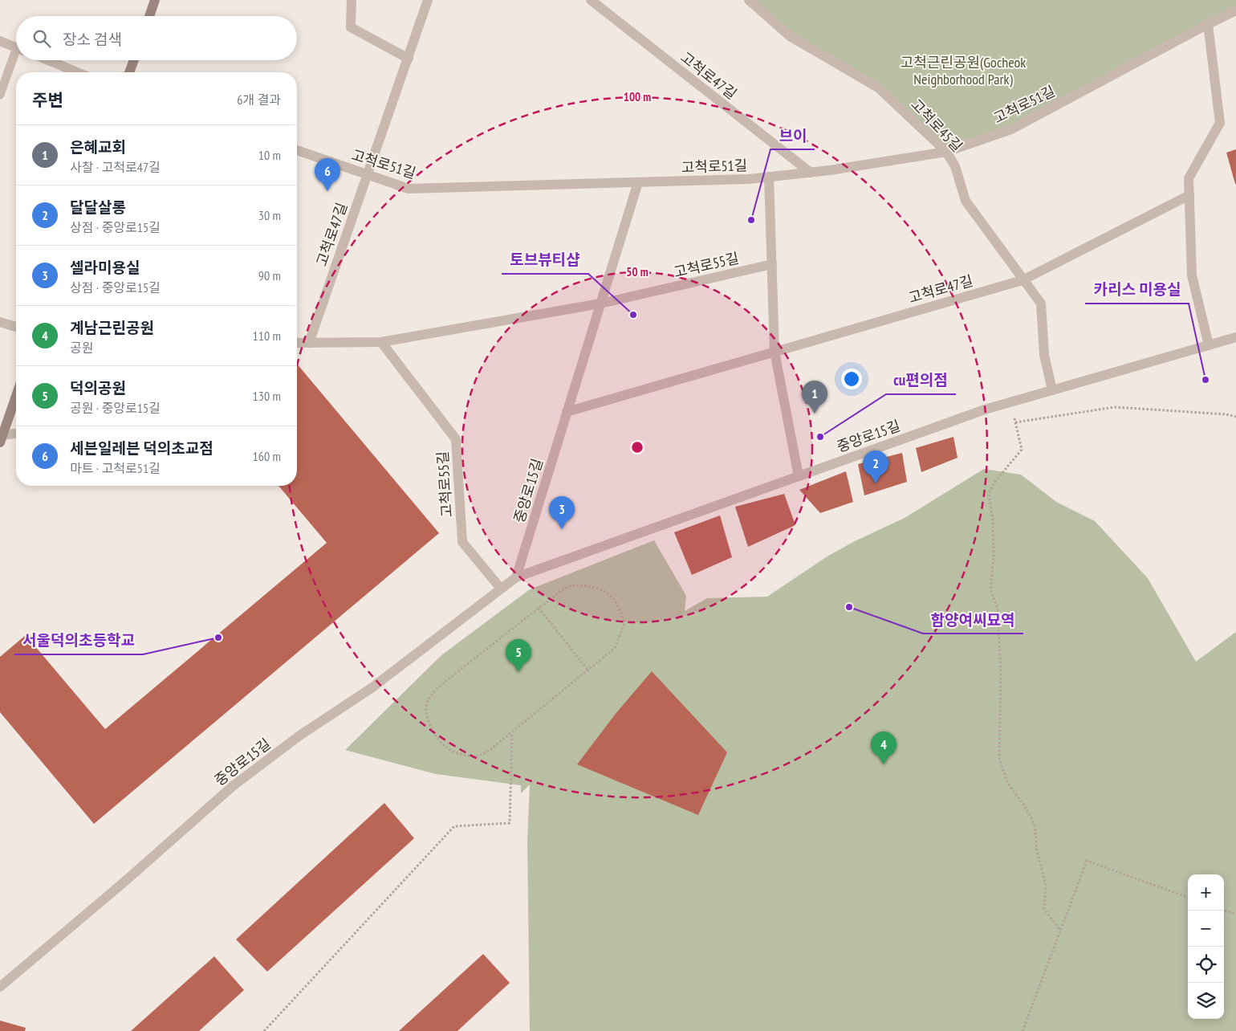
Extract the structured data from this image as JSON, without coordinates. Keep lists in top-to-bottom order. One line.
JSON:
{"streets":{"street":["고척로47길","고척로51길","고척로45길","고척로55길","중앙로15길"]},"crossings":[["고척로47길","고척로51길"],["고척로47길","고척로45길"],["고척로47길","고척로55길"],["고척로47길","중앙로15길"],["고척로51길","고척로45길"],["고척로45길","중앙로15길"],["고척로55길","중앙로15길"]],"parks":["고척근린공원(Gocheok Neighborhood Park)"],"places":["브이","토브뷰티샵","카리스 미용실","cu편의점","함양여씨묘역","서울덕의초등학교"],"page":{"search":"장소 검색","heading":["주변","6개 결과"],"list":[{"mark":"1","name":"은혜교회","note":"사찰 · 고척로47길","value":"10 m"},{"mark":"2","name":"달달살롱","note":"상점 · 중앙로15길","value":"30 m"},{"mark":"3","name":"셀라미용실","note":"상점 · 중앙로15길","value":"90 m"},{"mark":"4","name":"계남근린공원","note":"공원","value":"110 m"},{"mark":"5","name":"덕의공원","note":"공원 · 중앙로15길","value":"130 m"},{"mark":"6","name":"세븐일레븐 덕의초교점","note":"마트 · 고척로51길","value":"160 m"}],"pins":["6","1","2","3","5","4"],"map_buttons":["+","−"]},"rings":["100 m","50 m"]}
